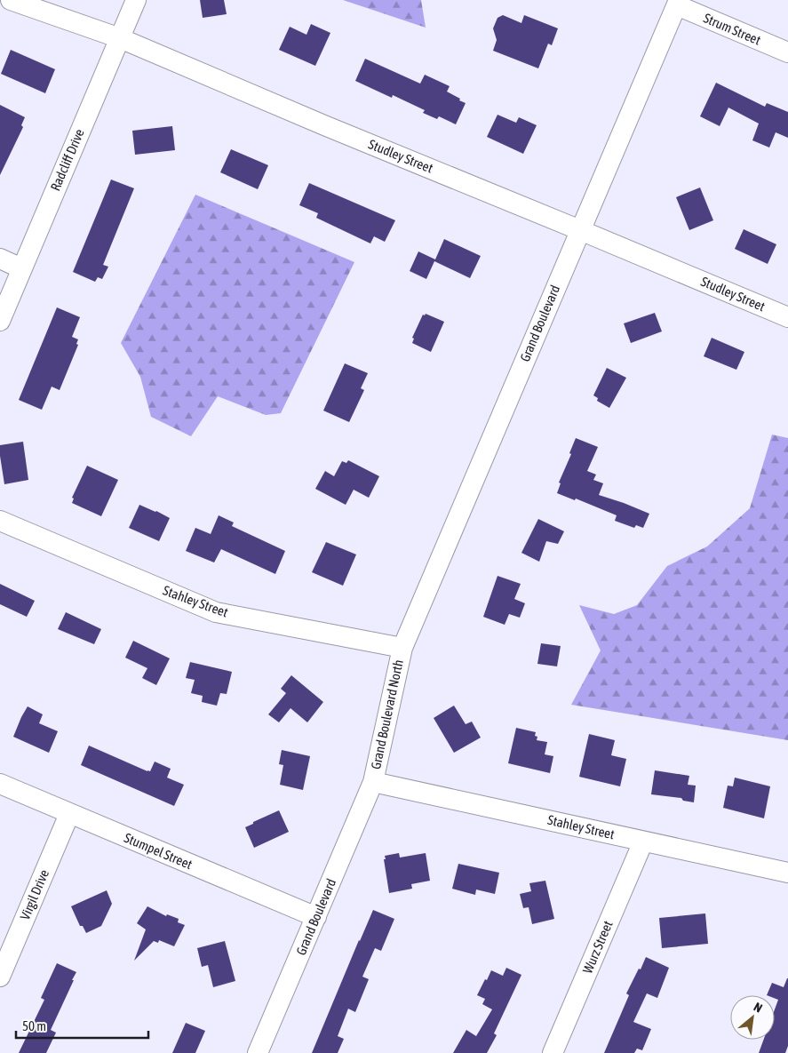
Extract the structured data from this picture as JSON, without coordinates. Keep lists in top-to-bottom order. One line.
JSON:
{"streets":{"street":["Strum Street","Studley Street","Radcliff Drive","Grand Boulevard","Stahley Street","Grand Boulevard North","Stumpel Street","Virgil Drive","Wurz Street"]},"crossings":[["Strum Street","Grand Boulevard"],["Studley Street","Radcliff Drive"],["Studley Street","Grand Boulevard"],["Grand Boulevard","Stahley Street"],["Grand Boulevard","Grand Boulevard North"],["Grand Boulevard","Stumpel Street"],["Stahley Street","Grand Boulevard North"],["Stahley Street","Wurz Street"],["Stumpel Street","Virgil Drive"]],"scale_bar":"50 m","north":"top right"}
